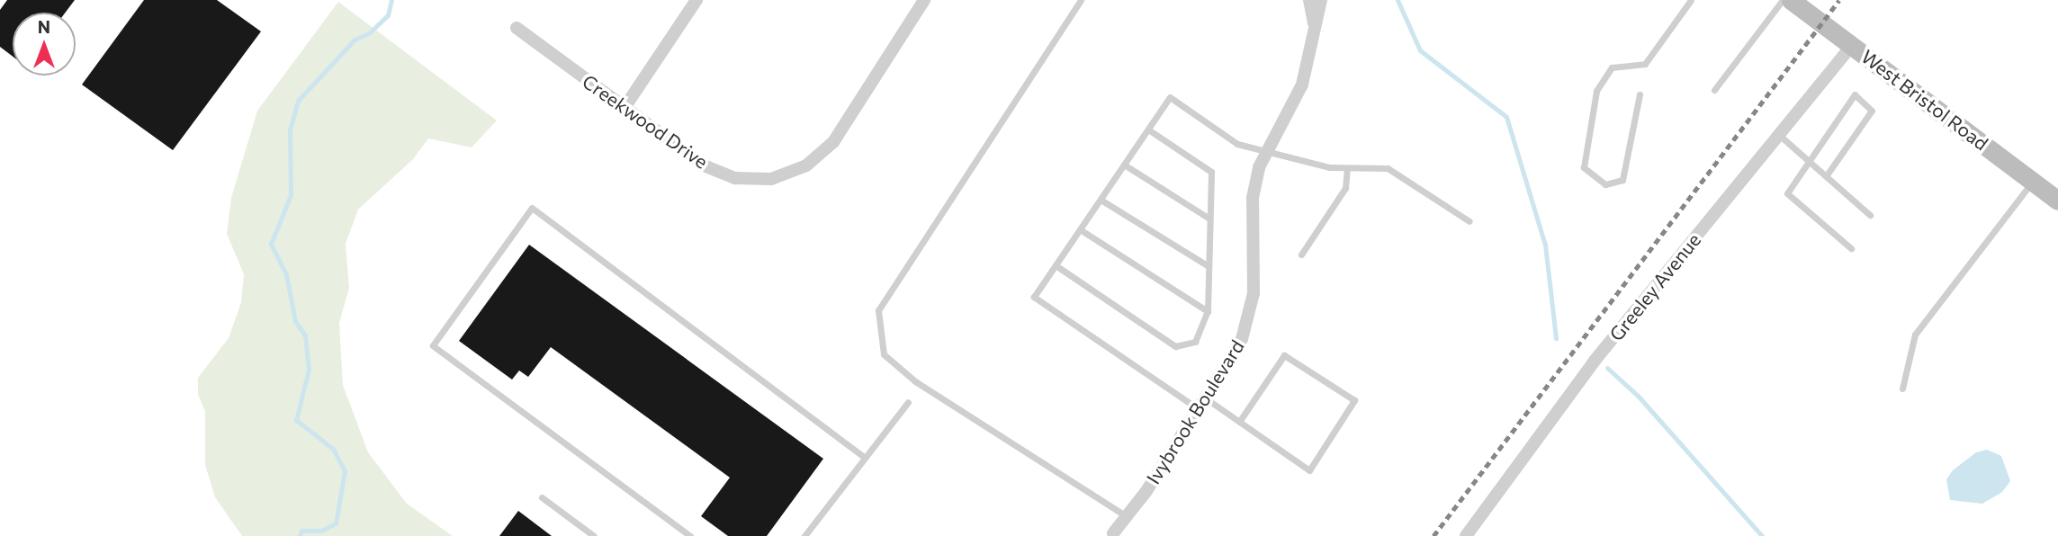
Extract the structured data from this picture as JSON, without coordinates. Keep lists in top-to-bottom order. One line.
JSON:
{"streets":{"main road":["West Bristol Road"],"street":["Creekwood Drive","Greeley Avenue","Ivybrook Boulevard"]},"crossings":[["West Bristol Road","Greeley Avenue"]],"north":"top"}
